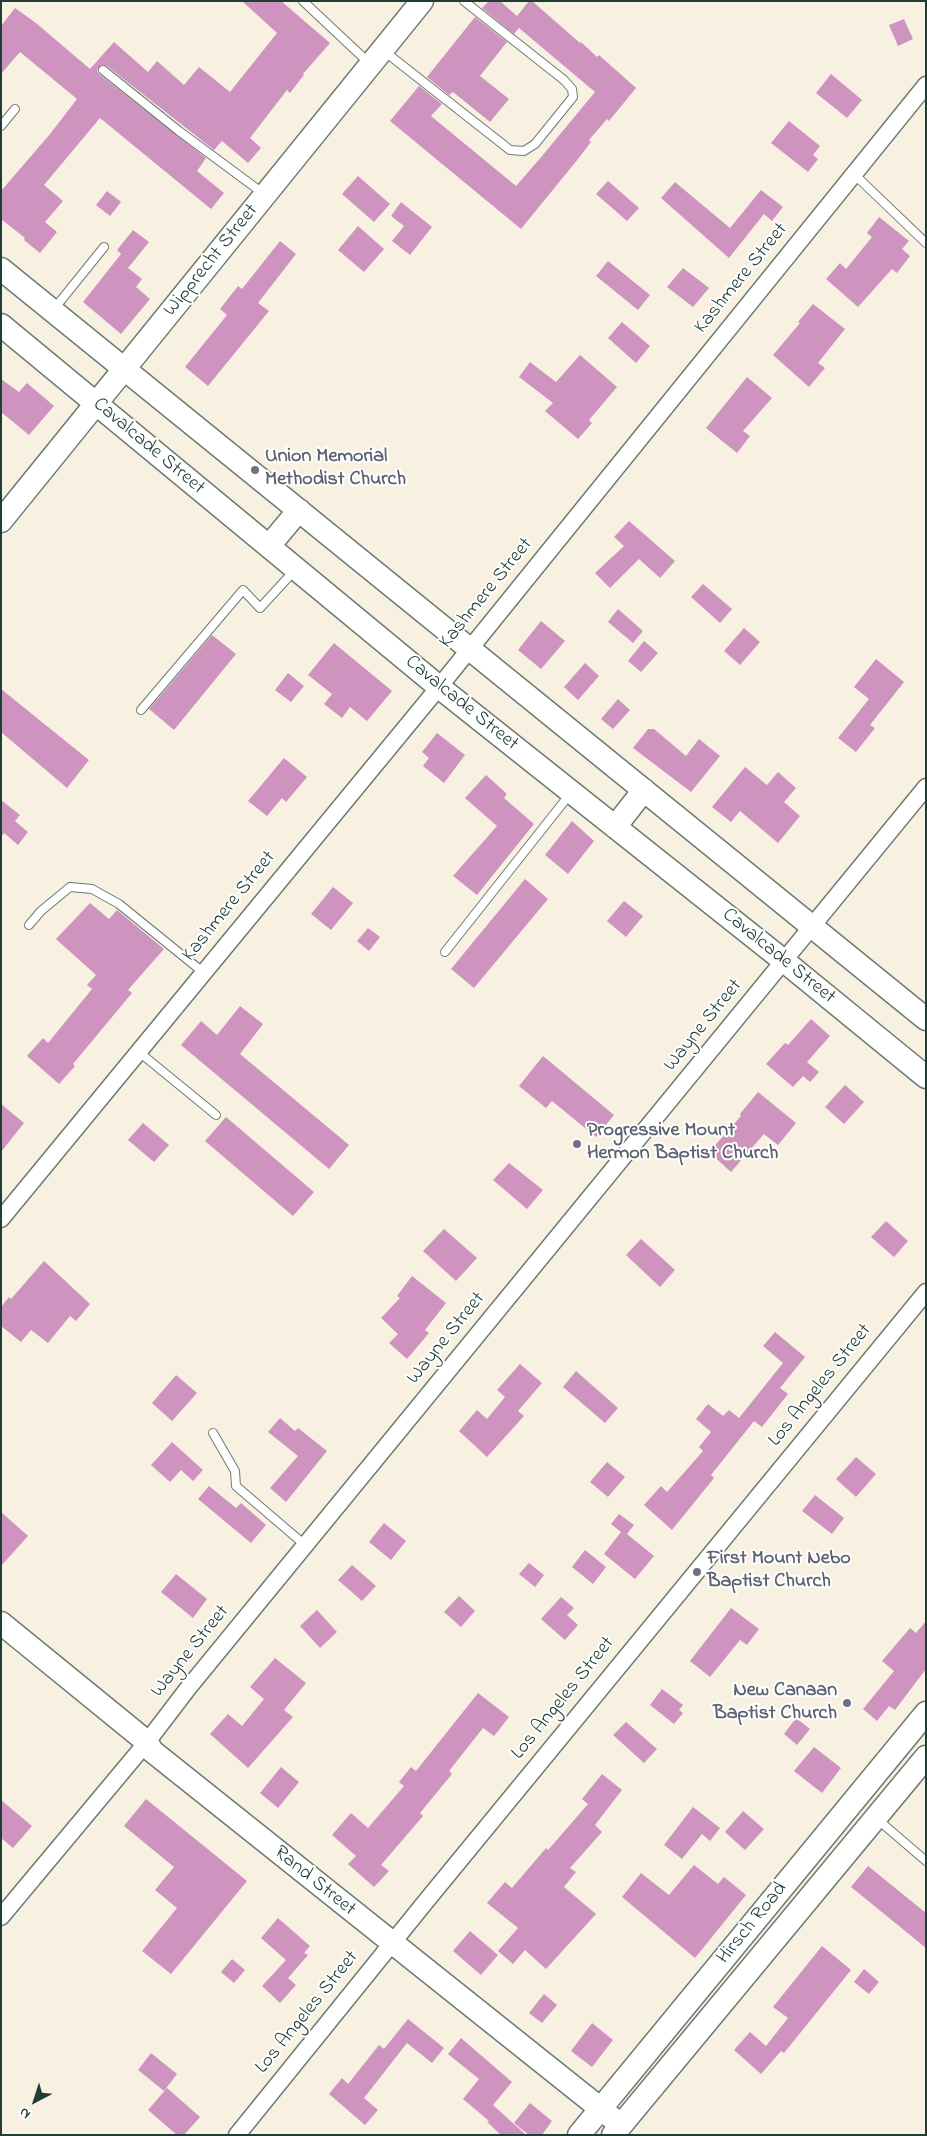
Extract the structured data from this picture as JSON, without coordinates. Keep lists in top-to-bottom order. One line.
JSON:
{"streets":{"main road":["Wipprecht Street","Cavalcade Street","Rand Street","Hirsch Road"],"street":["Kashmere Street","Wayne Street","Los Angeles Street"]},"crossings":[["Wipprecht Street","Cavalcade Street"],["Kashmere Street","Cavalcade Street"],["Cavalcade Street","Wayne Street"],["Wayne Street","Rand Street"],["Los Angeles Street","Rand Street"],["Rand Street","Hirsch Road"]],"places":["Union Memorial Methodist Church","Progressive Mount Hermon Baptist Church","First Mount Nebo Baptist Church","New Canaan Baptist Church"],"north":"bottom left"}
